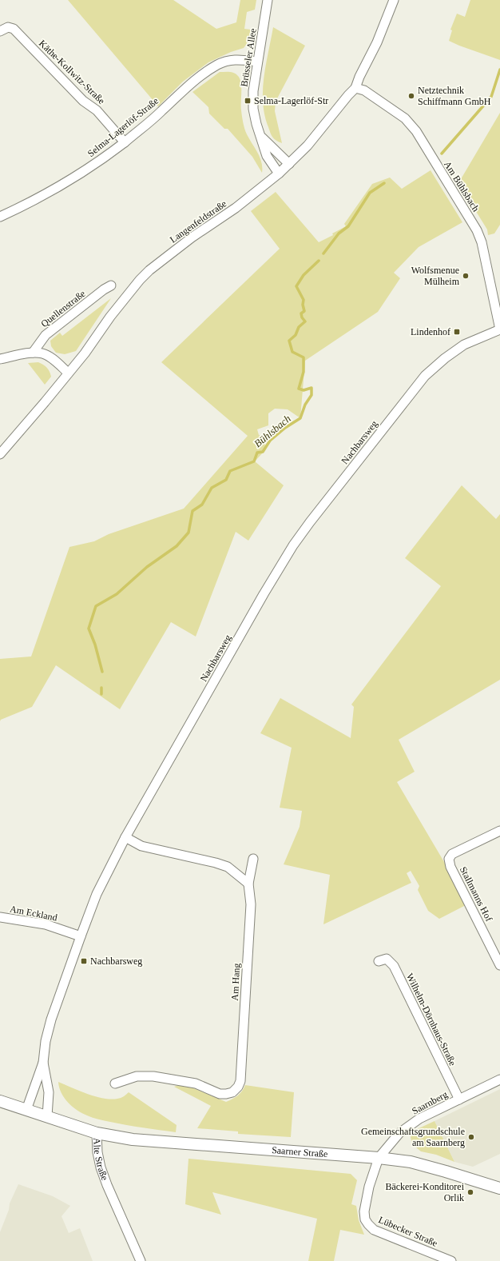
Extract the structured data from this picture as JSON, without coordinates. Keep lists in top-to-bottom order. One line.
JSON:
{"streets":{"main road":["Saarner Straße","Alte Straße"],"street":["Brüsseler Allee","Käthe-Kollwitz-Straße","Selma-Lagerlöf-Straße","Am Bühlsbach","Langenfeldstraße","Quellenstraße","Nachbarsweg","Stallmanns Hof","Am Eckland","Am Hang","Wilhelm-Dörnhaus-Straße","Saarnberg","Lübecker Straße"]},"crossings":[["Brüsseler Allee","Selma-Lagerlöf-Straße"],["Brüsseler Allee","Langenfeldstraße"],["Käthe-Kollwitz-Straße","Selma-Lagerlöf-Straße"],["Am Bühlsbach","Langenfeldstraße"],["Am Bühlsbach","Nachbarsweg"],["Nachbarsweg","Am Eckland"],["Nachbarsweg","Alte Straße"],["Wilhelm-Dörnhaus-Straße","Saarnberg"],["Saarnberg","Saarner Straße"],["Saarnberg","Lübecker Straße"],["Saarner Straße","Alte Straße"],["Saarner Straße","Lübecker Straße"]],"water":["Bühlsbach"],"places":{"other":["Netztechnik Schiffmann GmbH","Wolfsmenue Mülheim","Gemeinschaftsgrundschule am Saarnberg","Bäckerei-Konditorei Orlik"],"transit":["Selma-Lagerlöf-Str","Lindenhof","Nachbarsweg"]}}
